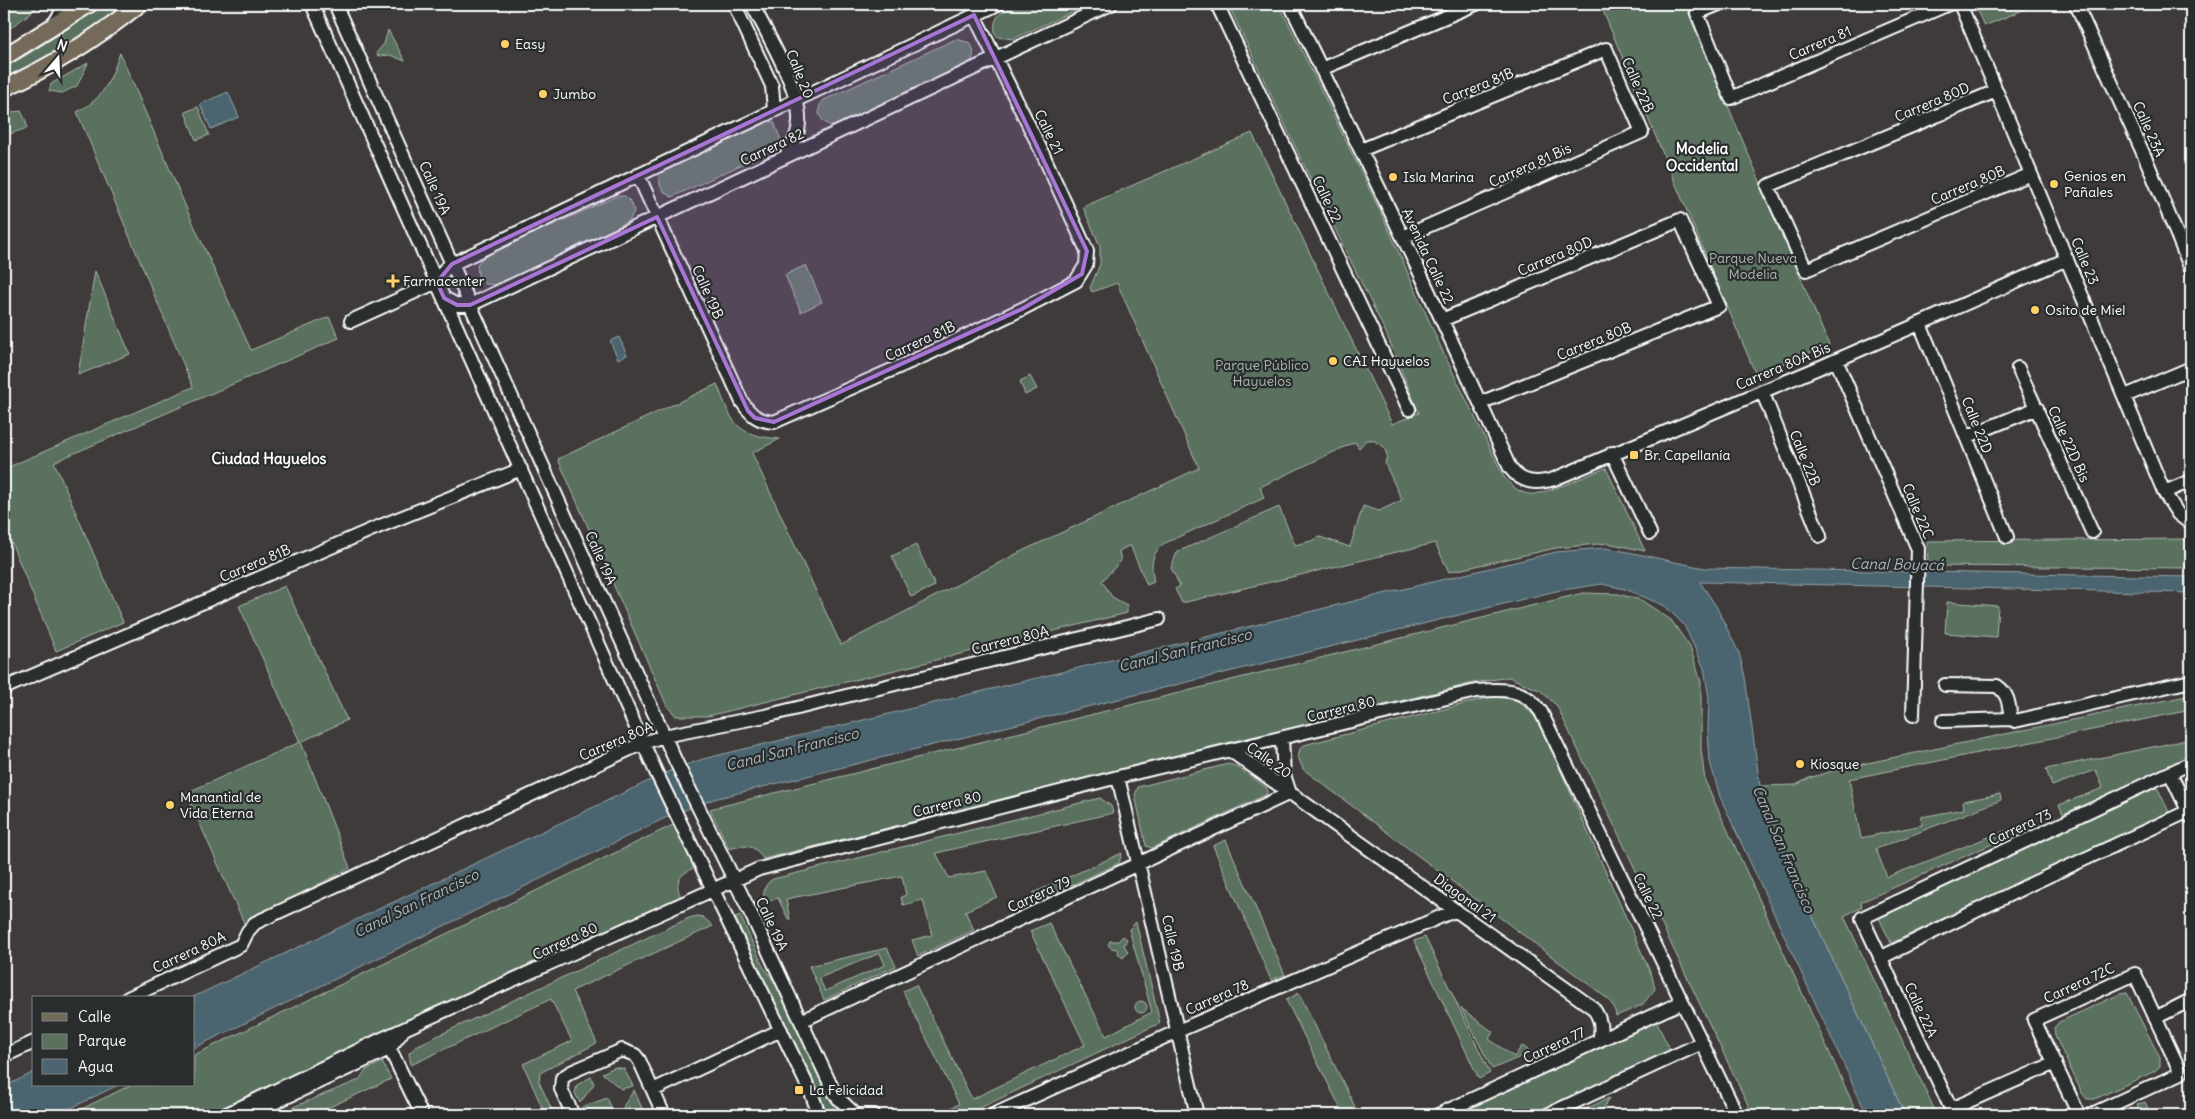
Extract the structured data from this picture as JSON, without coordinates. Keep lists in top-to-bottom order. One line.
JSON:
{"streets":{"street":["Carrera 81","Calle 20","Calle 22B","Carrera 81B","Carrera 80D","Calle 23A","Calle 21","Carrera 82","Carrera 81 Bis","Carrera 80B","Calle 19A","Calle 22","Avenida Calle 22","Calle 23","Calle 19B","Carrera 80A Bis","Calle 22D","Calle 22D Bis","Calle 22C","Carrera 80A","Carrera 80","Carrera 73","Carrera 79","Diagonal 21","Carrera 72C","Carrera 78","Calle 22A","Carrera 77"]},"crossings":[["Calle 20","Carrera 82"],["Calle 20","Carrera 80"],["Calle 20","Carrera 79"],["Calle 20","Diagonal 21"],["Calle 22B","Carrera 81B"],["Calle 22B","Carrera 81 Bis"],["Calle 22B","Carrera 80A Bis"],["Carrera 81B","Calle 21"],["Carrera 81B","Avenida Calle 22"],["Carrera 81B","Calle 19B"],["Carrera 80D","Carrera 80B"],["Carrera 80D","Avenida Calle 22"],["Carrera 80D","Calle 23"],["Calle 21","Carrera 82"],["Carrera 82","Calle 19A"],["Carrera 82","Calle 19B"],["Carrera 81 Bis","Avenida Calle 22"],["Carrera 80B","Avenida Calle 22"],["Carrera 80B","Calle 23"],["Calle 19A","Carrera 80A"],["Calle 19A","Carrera 80"],["Calle 19A","Carrera 79"],["Calle 22","Carrera 80"],["Calle 22","Carrera 77"],["Avenida Calle 22","Carrera 80A Bis"],["Calle 23","Carrera 80A Bis"],["Calle 19B","Carrera 80"],["Calle 19B","Carrera 79"],["Calle 19B","Carrera 78"],["Carrera 80A Bis","Calle 22D"],["Carrera 80A Bis","Calle 22C"],["Carrera 73","Calle 22A"],["Carrera 79","Diagonal 21"],["Diagonal 21","Carrera 78"],["Diagonal 21","Carrera 77"]],"districts":["Modelia Occidental","Ciudad Hayuelos"],"water":["Canal Boyacá","Canal San Francisco"],"parks":["Parque Nueva Modelia","Parque Público Hayuelos"],"places":{"other":["Easy","Jumbo","Isla Marina","Genios en Pañales","Osito de Miel","CAI Hayuelos","Kiosque","Manantial de Vida Eterna"],"health":["Farmacenter"],"transit":["Br. Capellanía","La Felicidad"]},"legend":["Calle","Parque","Agua"],"north":"top"}
